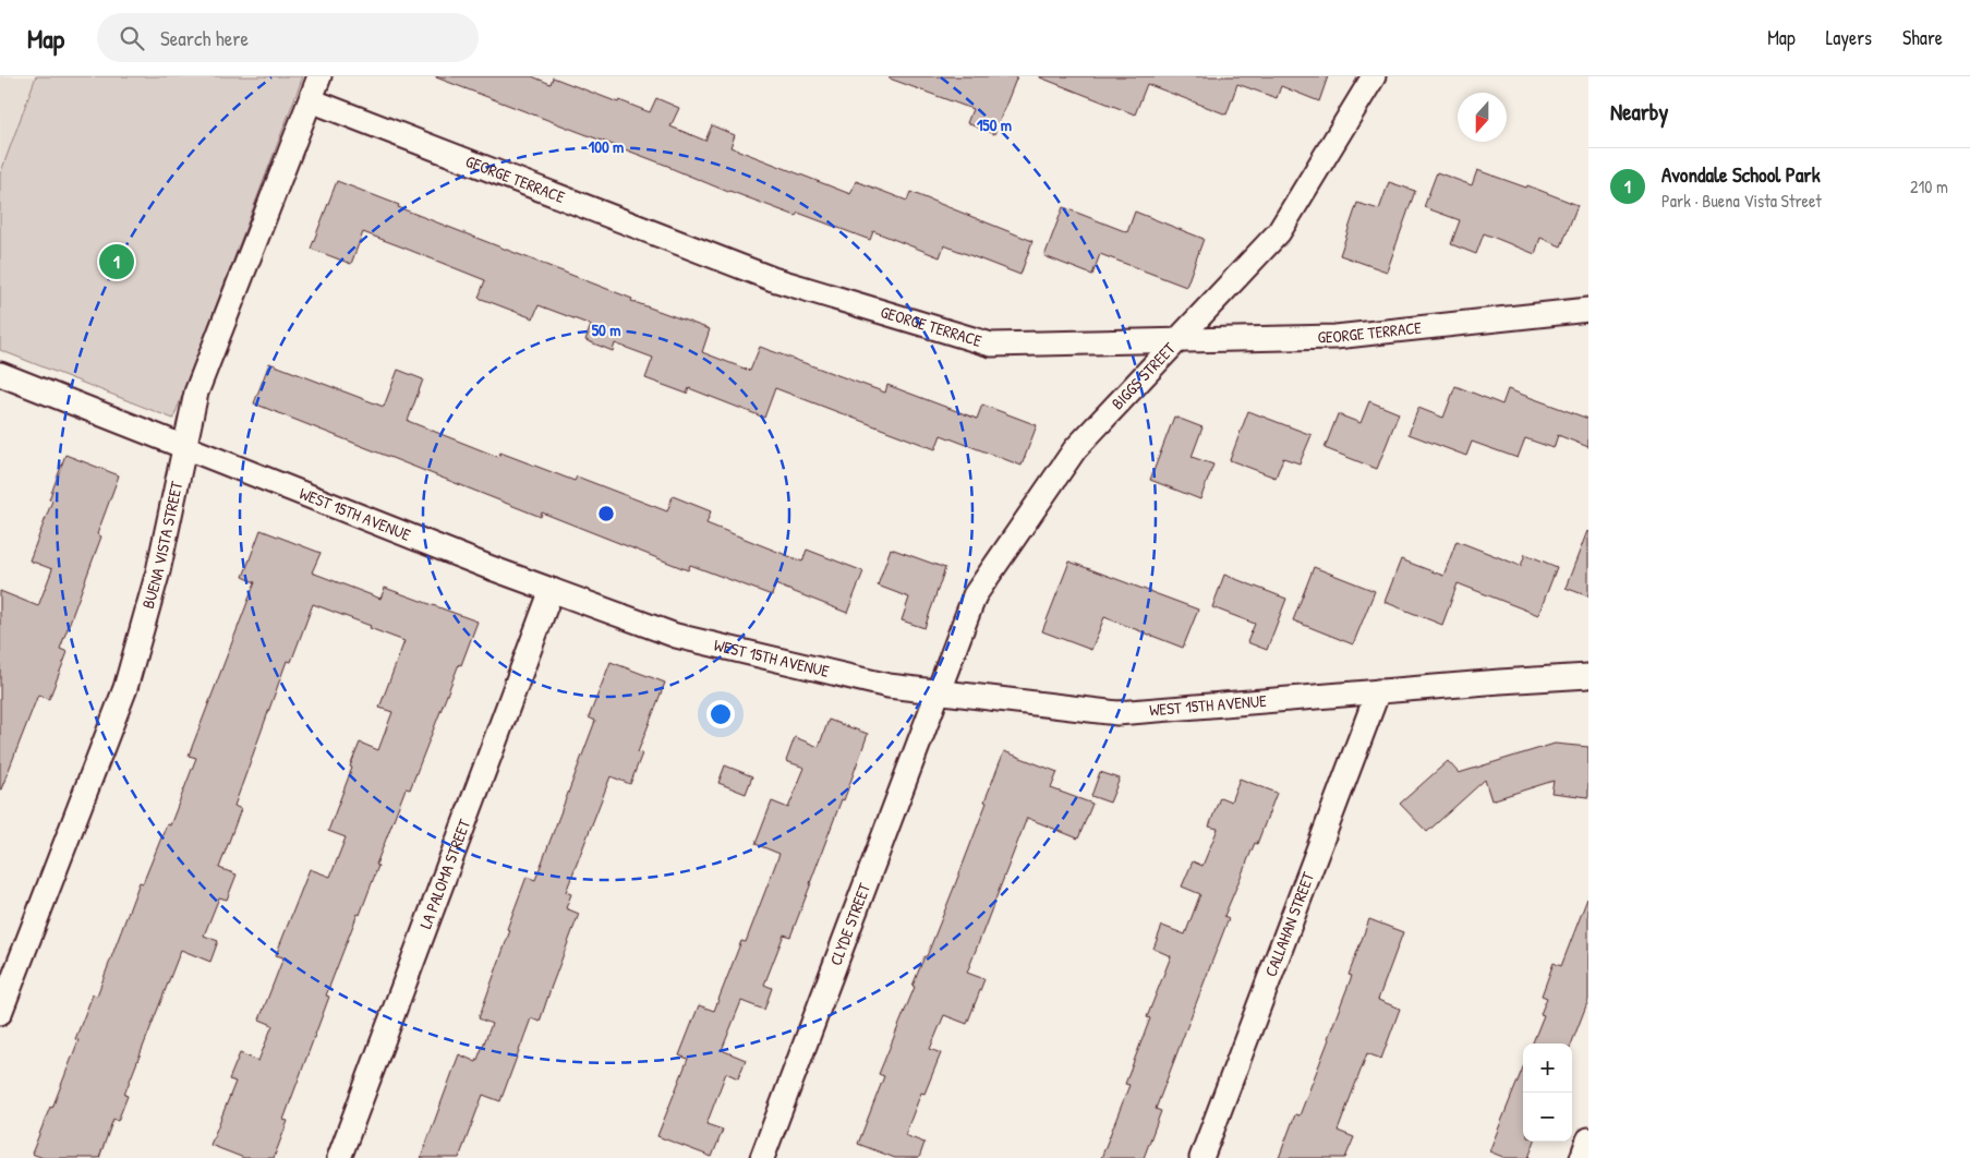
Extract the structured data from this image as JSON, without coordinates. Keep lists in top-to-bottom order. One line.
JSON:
{"streets":{"street":["GEORGE TERRACE","BIGGS STREET","WEST 15TH AVENUE","BUENA VISTA STREET","LA PALOMA STREET","CLYDE STREET","CALLAHAN STREET"]},"crossings":[["GEORGE TERRACE","BIGGS STREET"],["GEORGE TERRACE","BUENA VISTA STREET"],["BIGGS STREET","WEST 15TH AVENUE"],["BIGGS STREET","CLYDE STREET"],["WEST 15TH AVENUE","BUENA VISTA STREET"],["WEST 15TH AVENUE","LA PALOMA STREET"],["WEST 15TH AVENUE","CLYDE STREET"],["WEST 15TH AVENUE","CALLAHAN STREET"]],"north":"bottom","page":{"header":"Map","search":"Search here","nav":["Map","Layers","Share"],"heading":"Nearby","list":[{"mark":"1","name":"Avondale School Park","note":"Park · Buena Vista Street","value":"210 m"}],"pins":"1","map_buttons":["+","−"]},"rings":["150 m","100 m","50 m"]}
